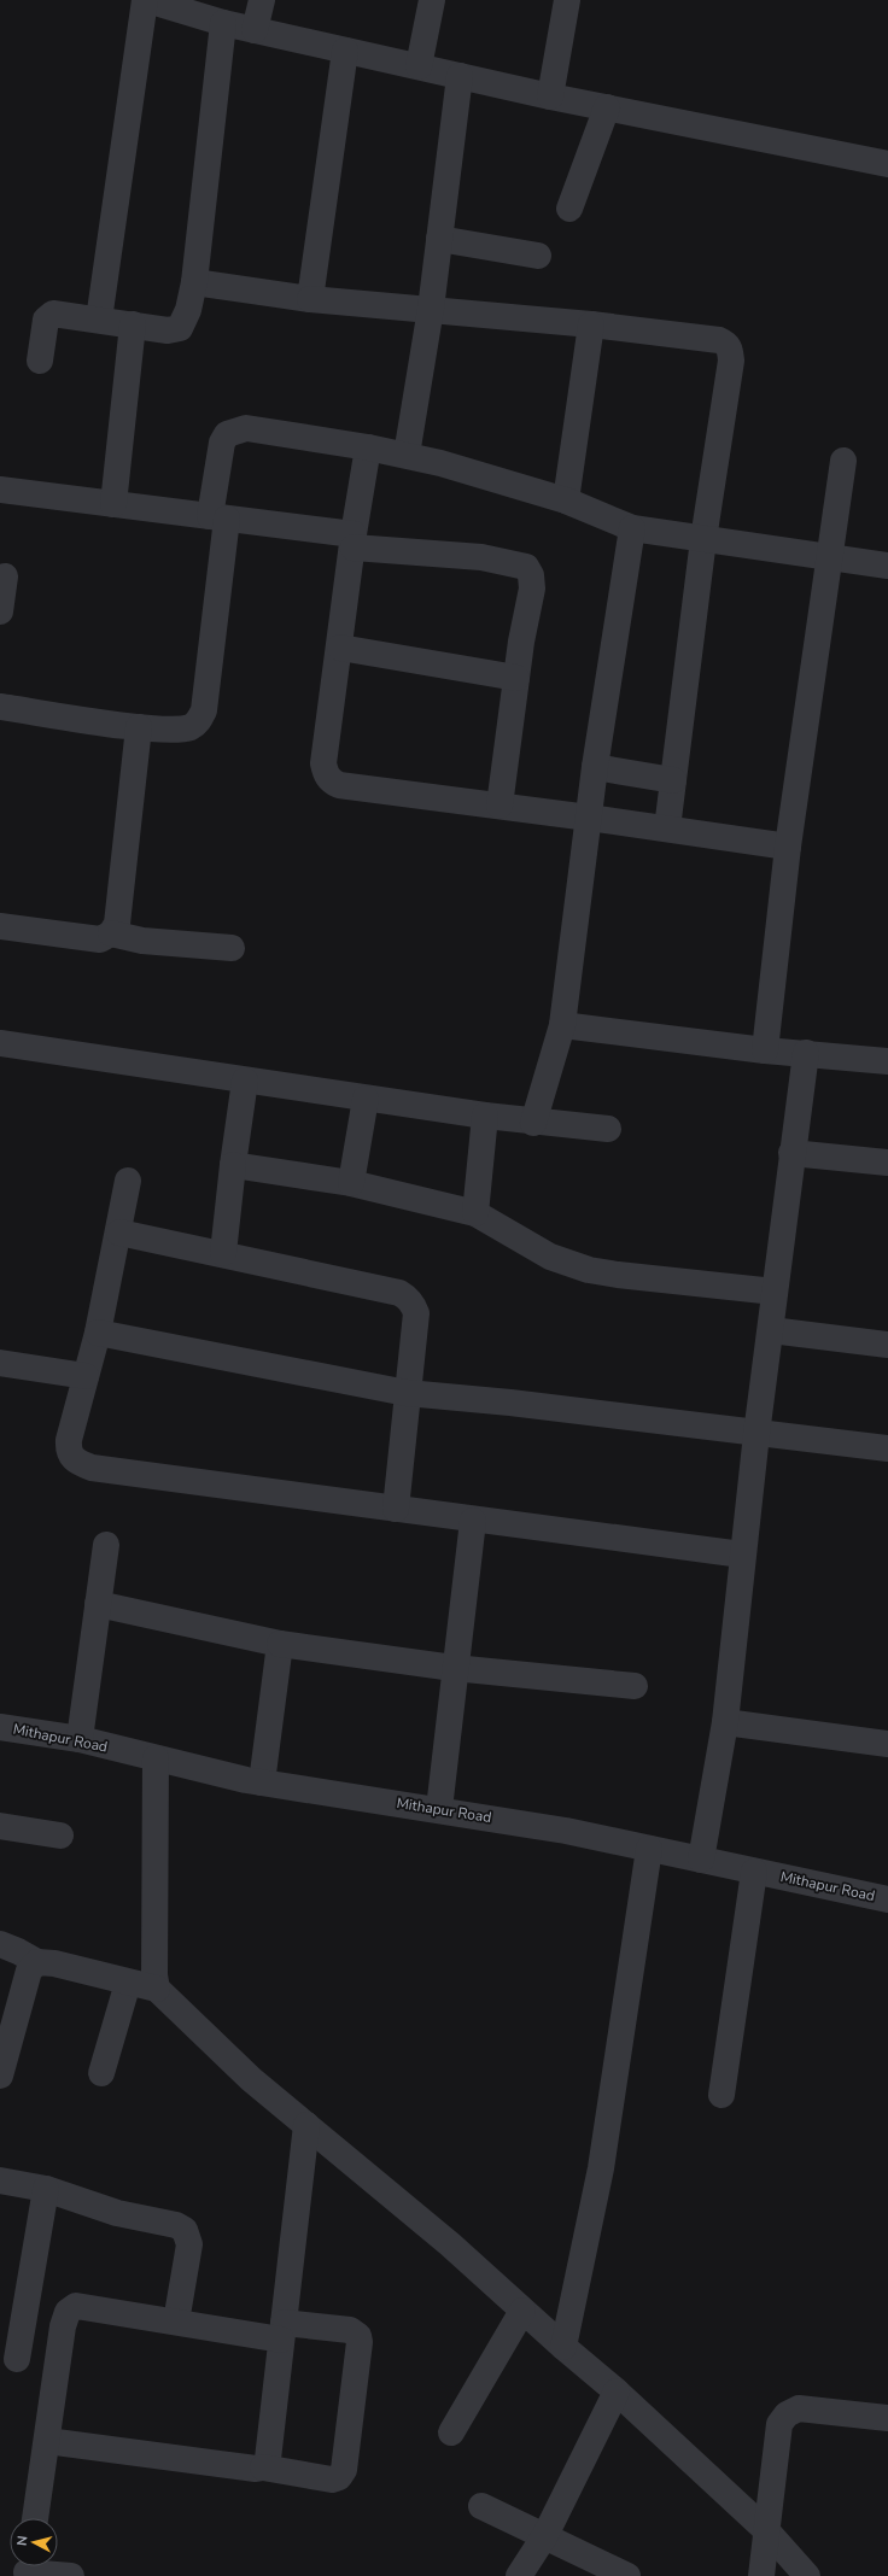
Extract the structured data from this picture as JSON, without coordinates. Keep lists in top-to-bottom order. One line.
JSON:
{"streets":{"street":["Mithapur Road"]},"north":"left"}
